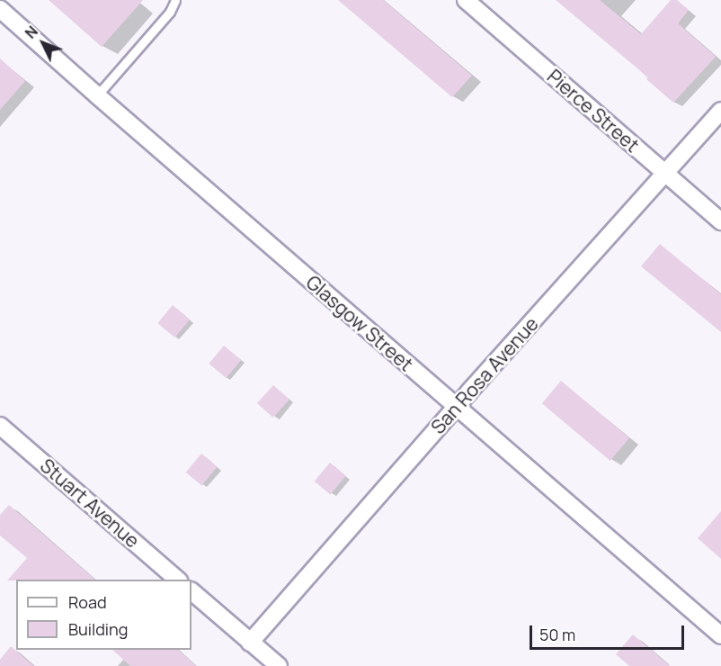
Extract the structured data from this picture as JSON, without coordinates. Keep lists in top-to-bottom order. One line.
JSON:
{"streets":{"street":["Pierce Street","Glasgow Street","San Rosa Avenue","Stuart Avenue"]},"crossings":[["Pierce Street","San Rosa Avenue"],["Glasgow Street","San Rosa Avenue"]],"legend":["Road","Building"],"scale_bar":"50 m","north":"top left"}
